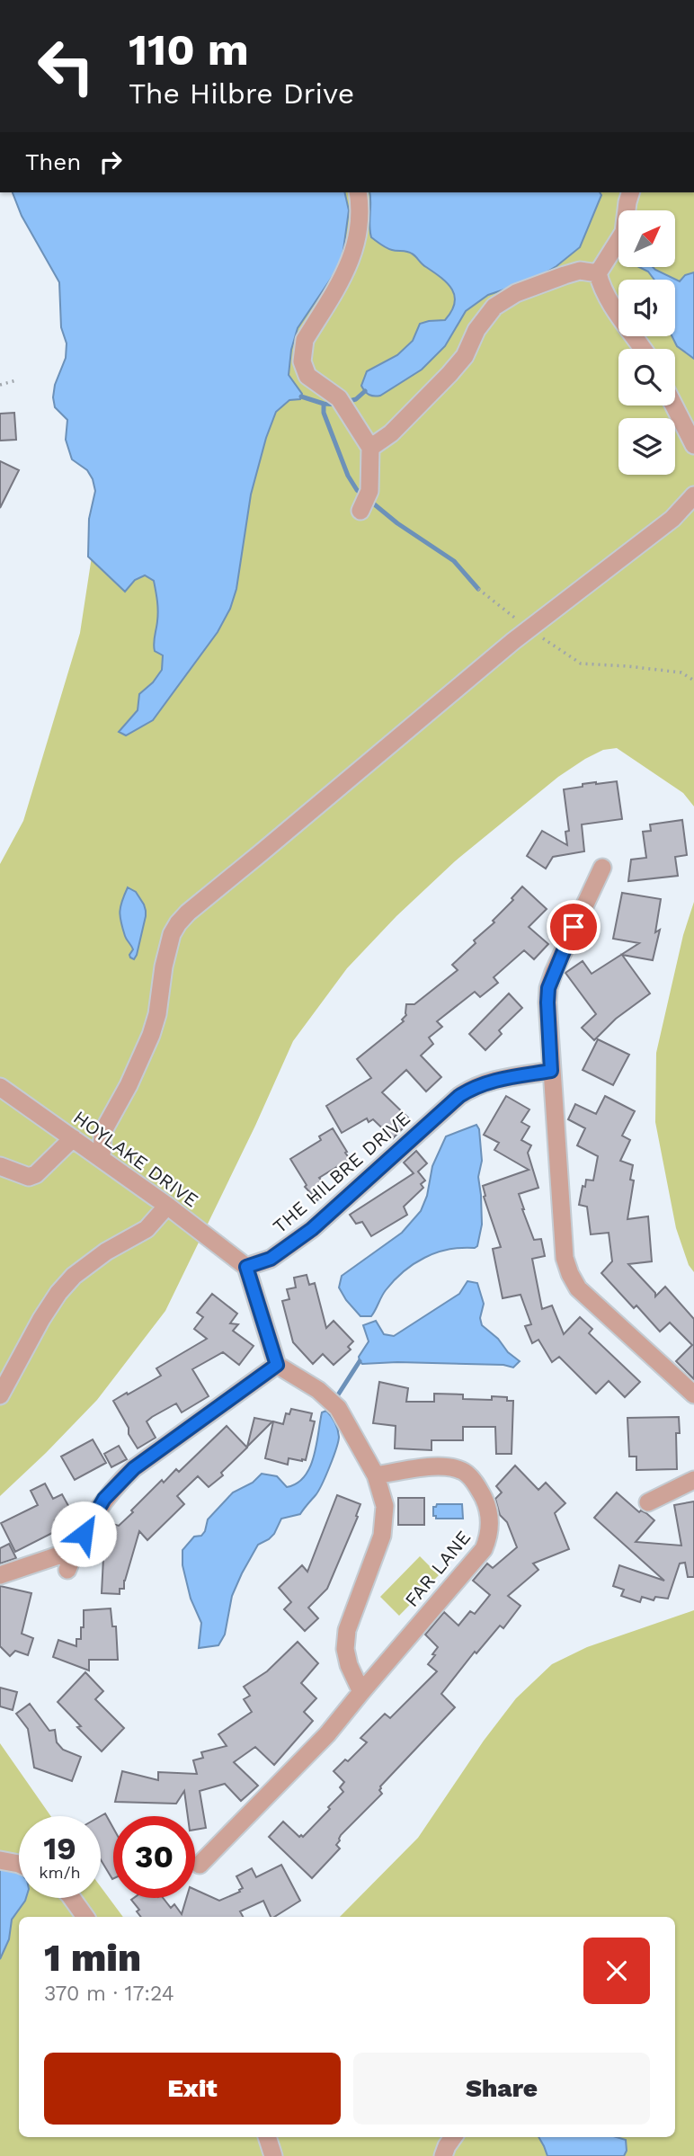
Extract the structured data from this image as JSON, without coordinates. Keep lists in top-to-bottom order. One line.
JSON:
{"streets":{"street":["HOYLAKE DRIVE","THE HILBRE DRIVE","FAR LANE"]},"crossings":[["HOYLAKE DRIVE","THE HILBRE DRIVE"]],"north":"top right","page":{"turn":["110 m","The Hilbre Drive"],"then":"Then","speed":"19 km/h","limit":"30","heading":["1 min","370 m · 17:24"],"buttons":["Exit","Share"]}}
